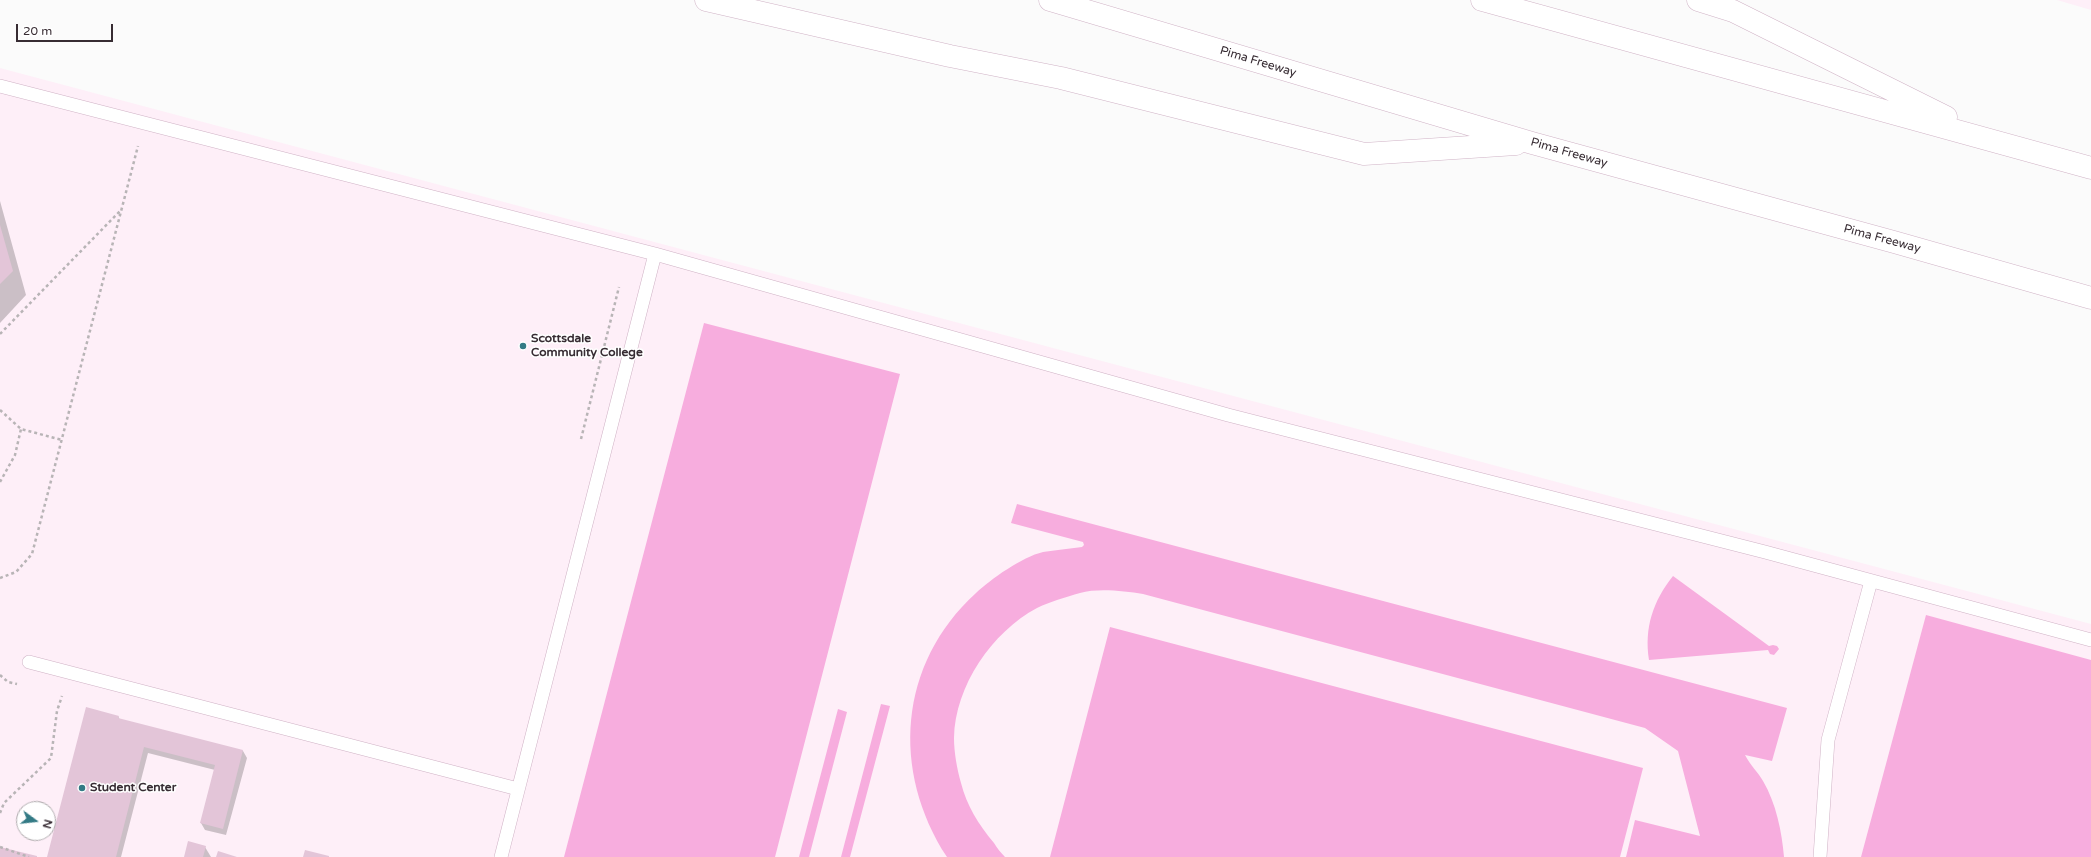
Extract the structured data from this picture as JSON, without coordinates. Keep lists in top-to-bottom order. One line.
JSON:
{"streets":{"highway":["Pima Freeway"]},"places":["Scottsdale Community College","Student Center"],"scale_bar":"20 m","north":"right"}
